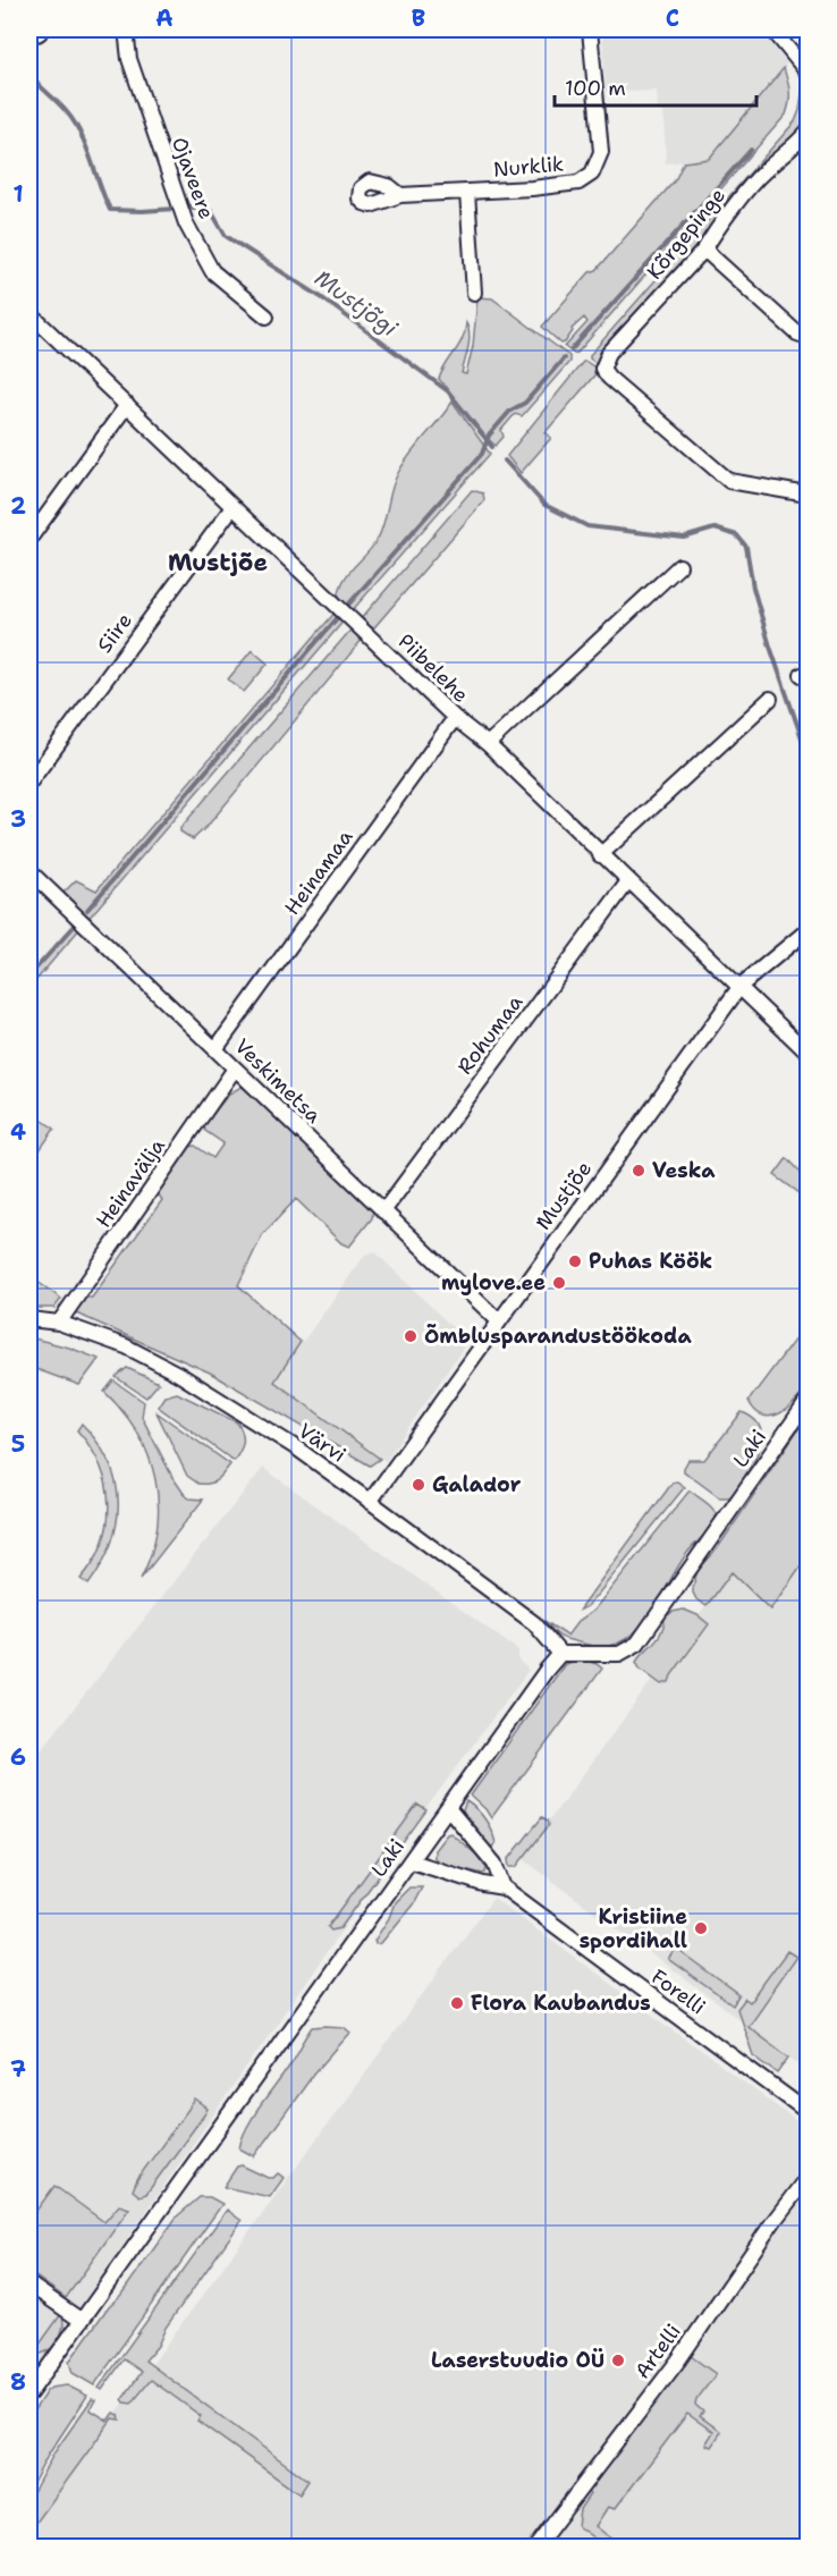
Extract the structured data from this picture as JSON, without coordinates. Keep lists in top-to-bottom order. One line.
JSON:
{"streets":{"street":["Nurklik","Ojaveere","Kõrgepinge","Siire","Piibelehe","Heinamaa","Rohumaa","Veskimetsa","Heinavälja","Mustjõe","Värvi","Laki","Forelli","Artelli"]},"crossings":[["Siire","Piibelehe"],["Piibelehe","Heinamaa"],["Piibelehe","Rohumaa"],["Piibelehe","Mustjõe"],["Heinamaa","Veskimetsa"],["Rohumaa","Veskimetsa"],["Veskimetsa","Heinavälja"],["Veskimetsa","Mustjõe"],["Heinavälja","Värvi"],["Mustjõe","Värvi"],["Värvi","Laki"],["Laki","Forelli"]],"districts":["Mustjõe"],"water":["Mustjõgi"],"places":["Veska","Puhas Köök","mylove.ee","Õmblusparandustöökoda","Galador","Kristiine spordihall","Flora Kaubandus","Laserstuudio OÜ"],"scale_bar":"100 m","grid":{"columns":["A","B","C"],"rows":["1","2","3","4","5","6","7","8"]}}
